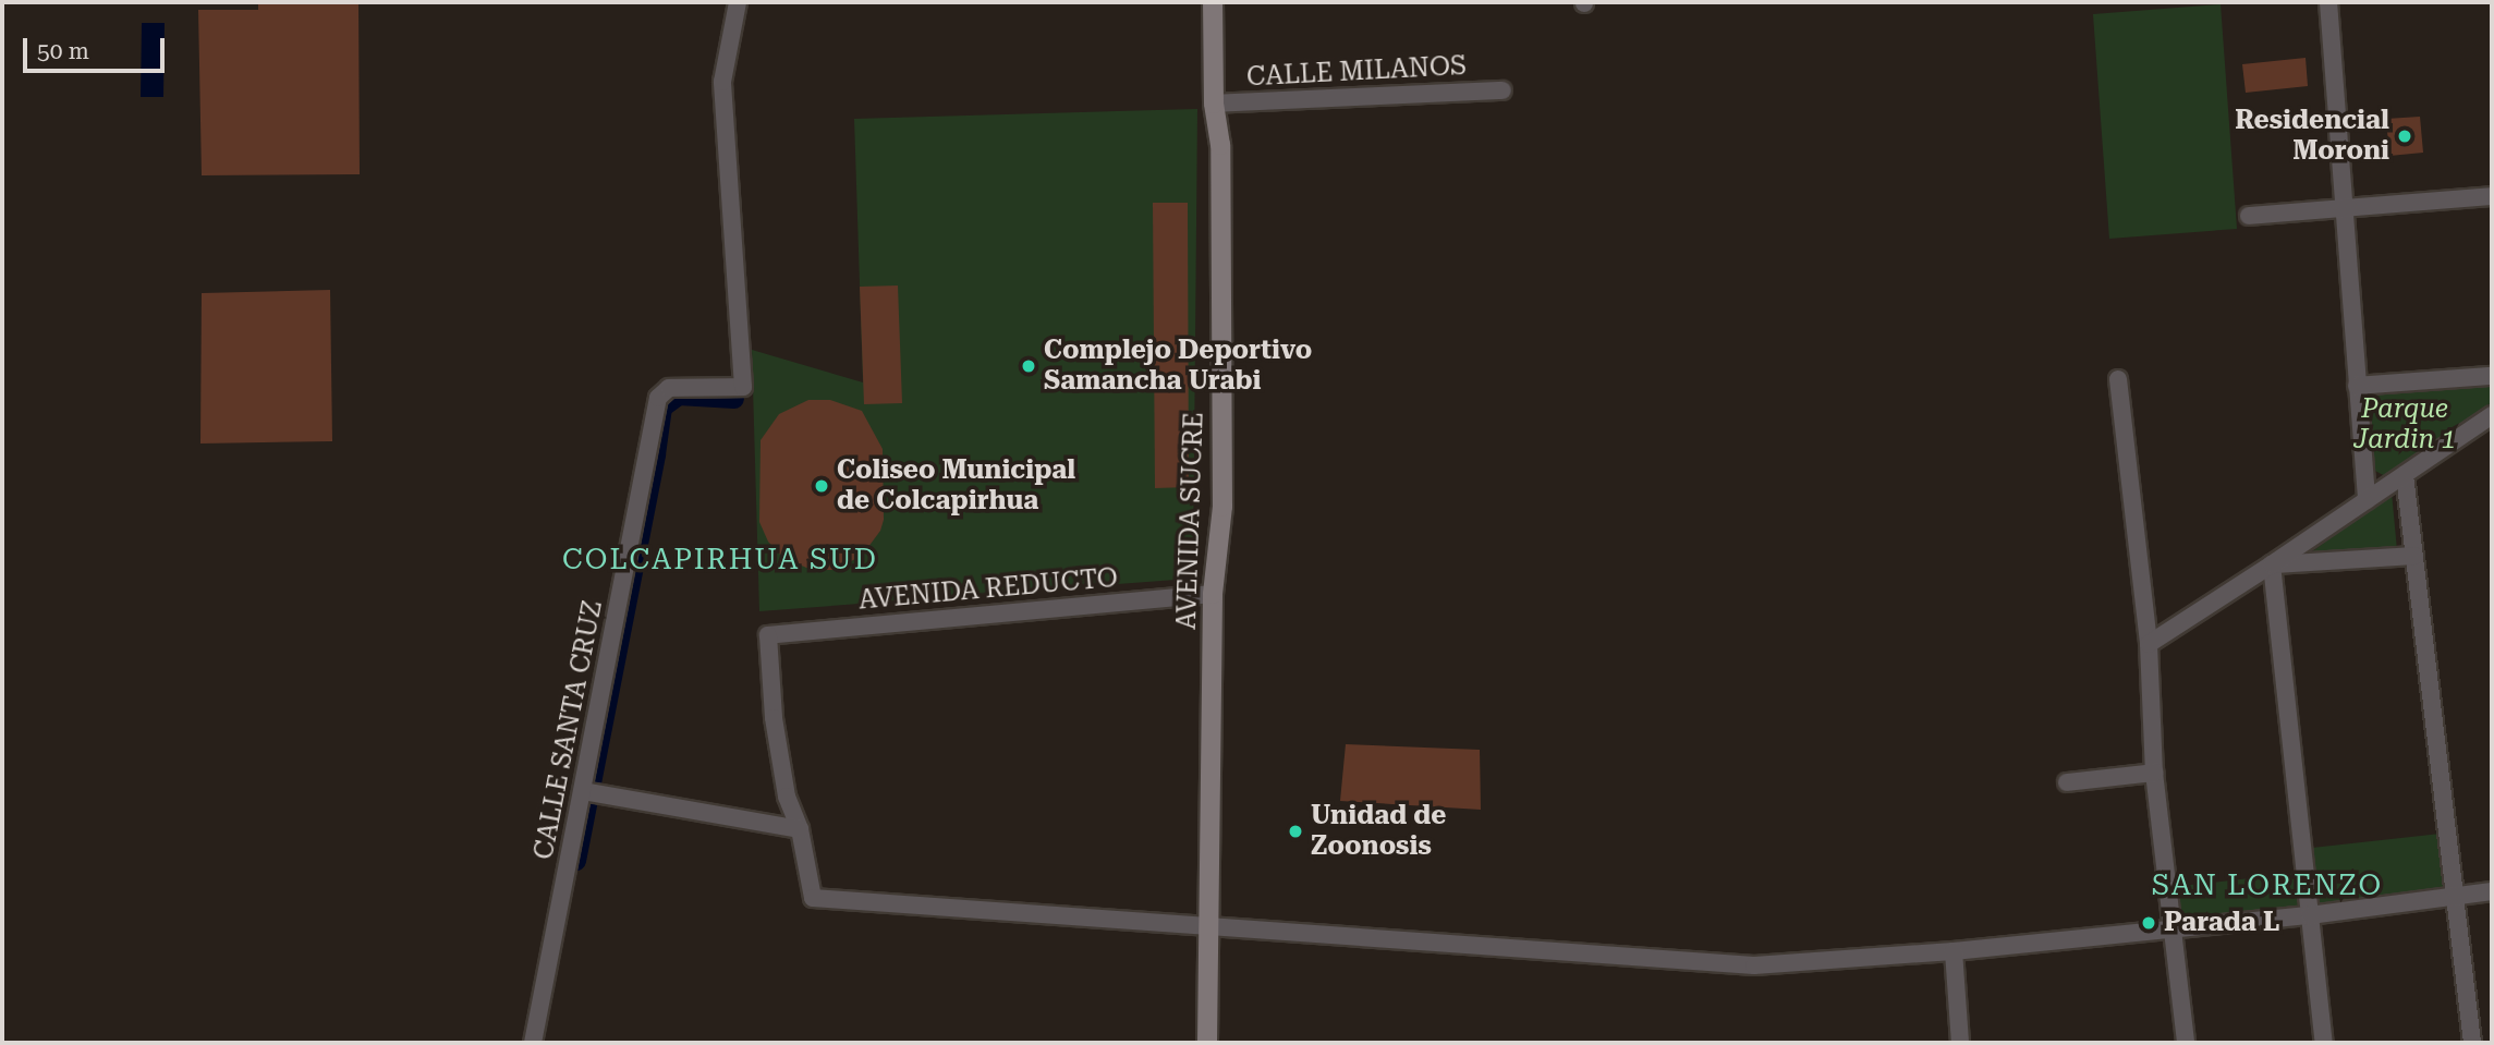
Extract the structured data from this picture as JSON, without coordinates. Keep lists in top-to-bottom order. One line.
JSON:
{"streets":{"street":["CALLE MILANOS","AVENIDA SUCRE","AVENIDA REDUCTO","CALLE SANTA CRUZ"]},"crossings":[["CALLE MILANOS","AVENIDA SUCRE"],["AVENIDA SUCRE","AVENIDA REDUCTO"]],"districts":["COLCAPIRHUA SUD","SAN LORENZO"],"parks":["Parque Jardin 1"],"places":["Residencial Moroni","Complejo Deportivo Samancha Urabi","Coliseo Municipal de Colcapirhua","Unidad de Zoonosis","Parada L"],"scale_bar":"50 m"}
